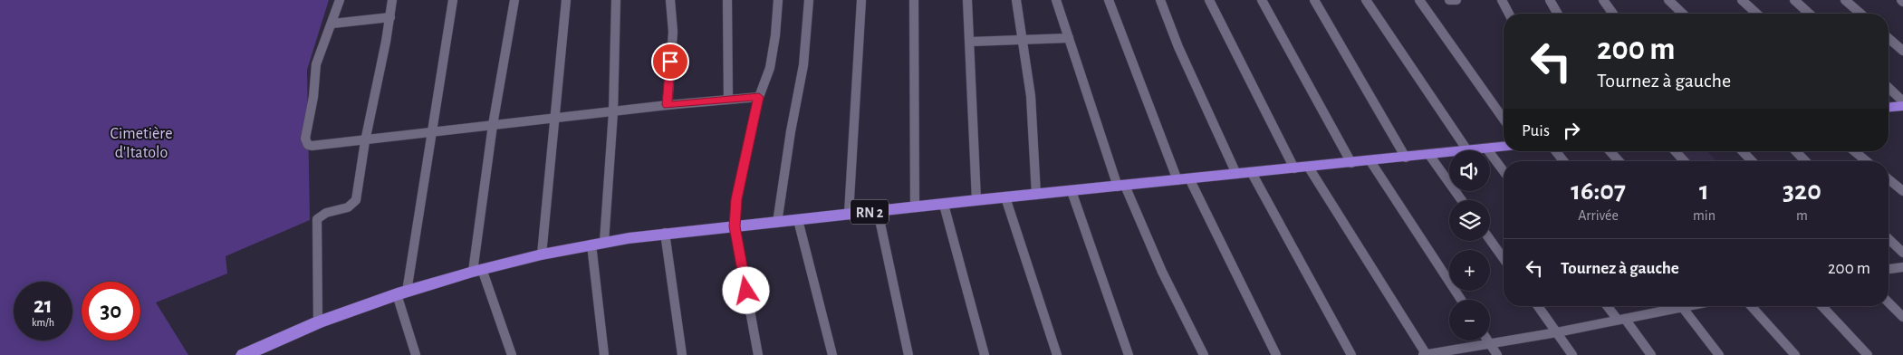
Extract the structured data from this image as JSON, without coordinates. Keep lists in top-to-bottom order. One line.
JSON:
{"streets":{"highway":["RN 2"]},"parks":["Cimetière d'Itatolo"],"page":{"turn":["200 m","Tournez à gauche"],"then":"Puis","map_buttons":["+","−"],"eta":["16:07","Arrivée","1","min","320","m"],"list":[{"name":"Tournez à gauche","value":"200 m"}],"speed":"21 km/h","limit":"30"}}
